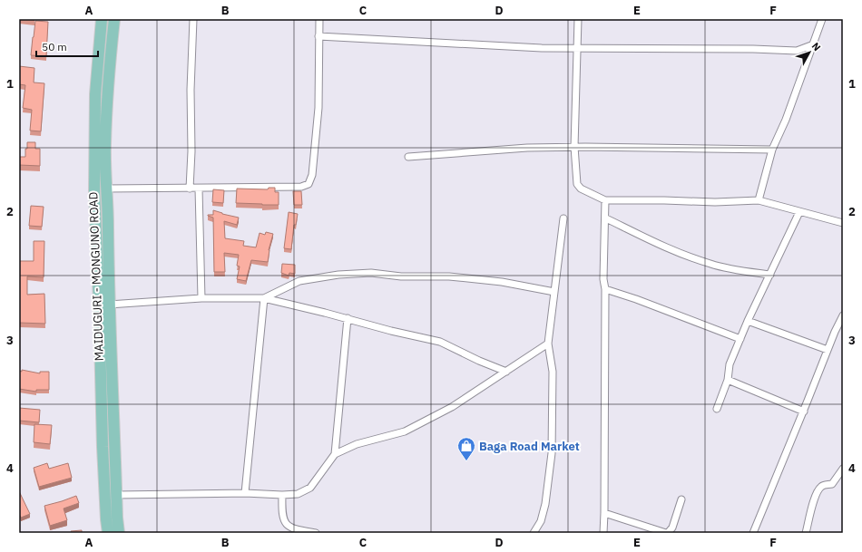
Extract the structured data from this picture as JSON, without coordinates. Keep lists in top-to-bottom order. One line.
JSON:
{"streets":{"main road":["MAIDUGURI - MONGUNO ROAD"]},"places":{"shop":["Baga Road Market"]},"scale_bar":"50 m","north":"top right","grid":{"columns":["A","B","C","D","E","F"],"rows":["1","2","3","4"]}}
